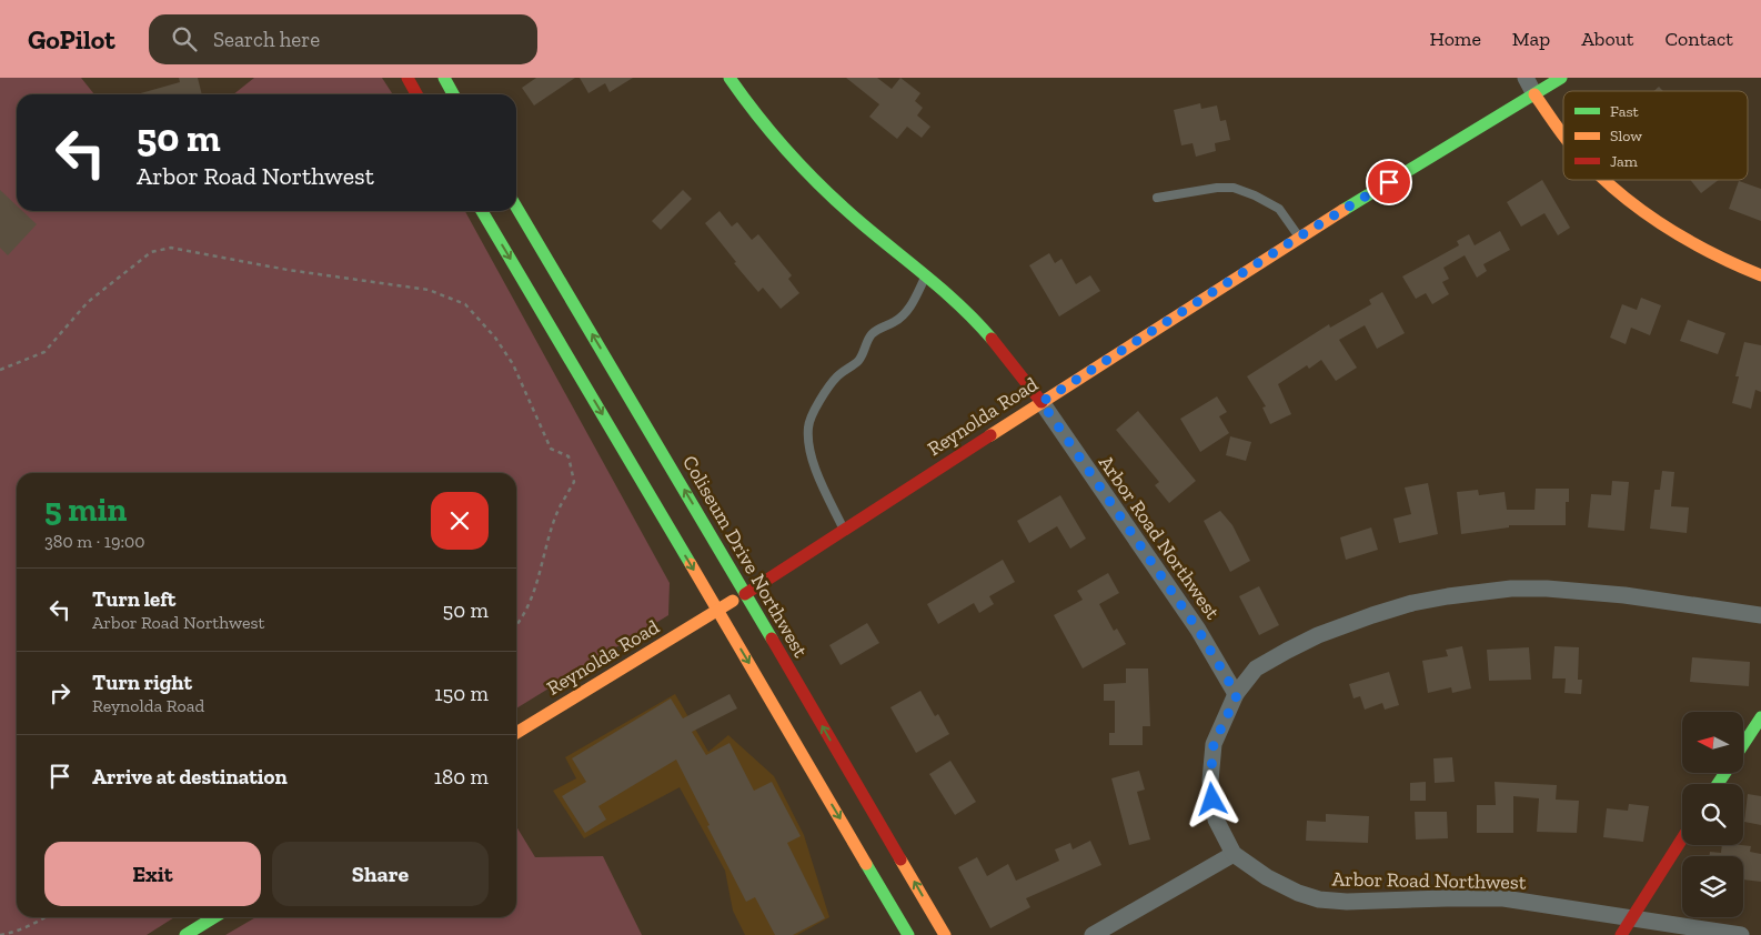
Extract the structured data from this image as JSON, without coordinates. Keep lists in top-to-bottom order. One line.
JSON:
{"streets":{"main road":["Reynolda Road","Arbor Road Northwest","Coliseum Drive Northwest"]},"crossings":[["Reynolda Road","Arbor Road Northwest"],["Reynolda Road","Coliseum Drive Northwest"]],"legend":["Fast","Slow","Jam"],"north":"left","page":{"header":"GoPilot","search":"Search here","nav":["Home","Map","About","Contact"],"turn":["50 m","Arbor Road Northwest"],"heading":["5 min","380 m · 19:00"],"list":[{"name":"Turn left","note":"Arbor Road Northwest","value":"50 m"},{"name":"Turn right","note":"Reynolda Road","value":"150 m"},{"name":"Arrive at destination","value":"180 m"}],"buttons":["Exit","Share"]}}
